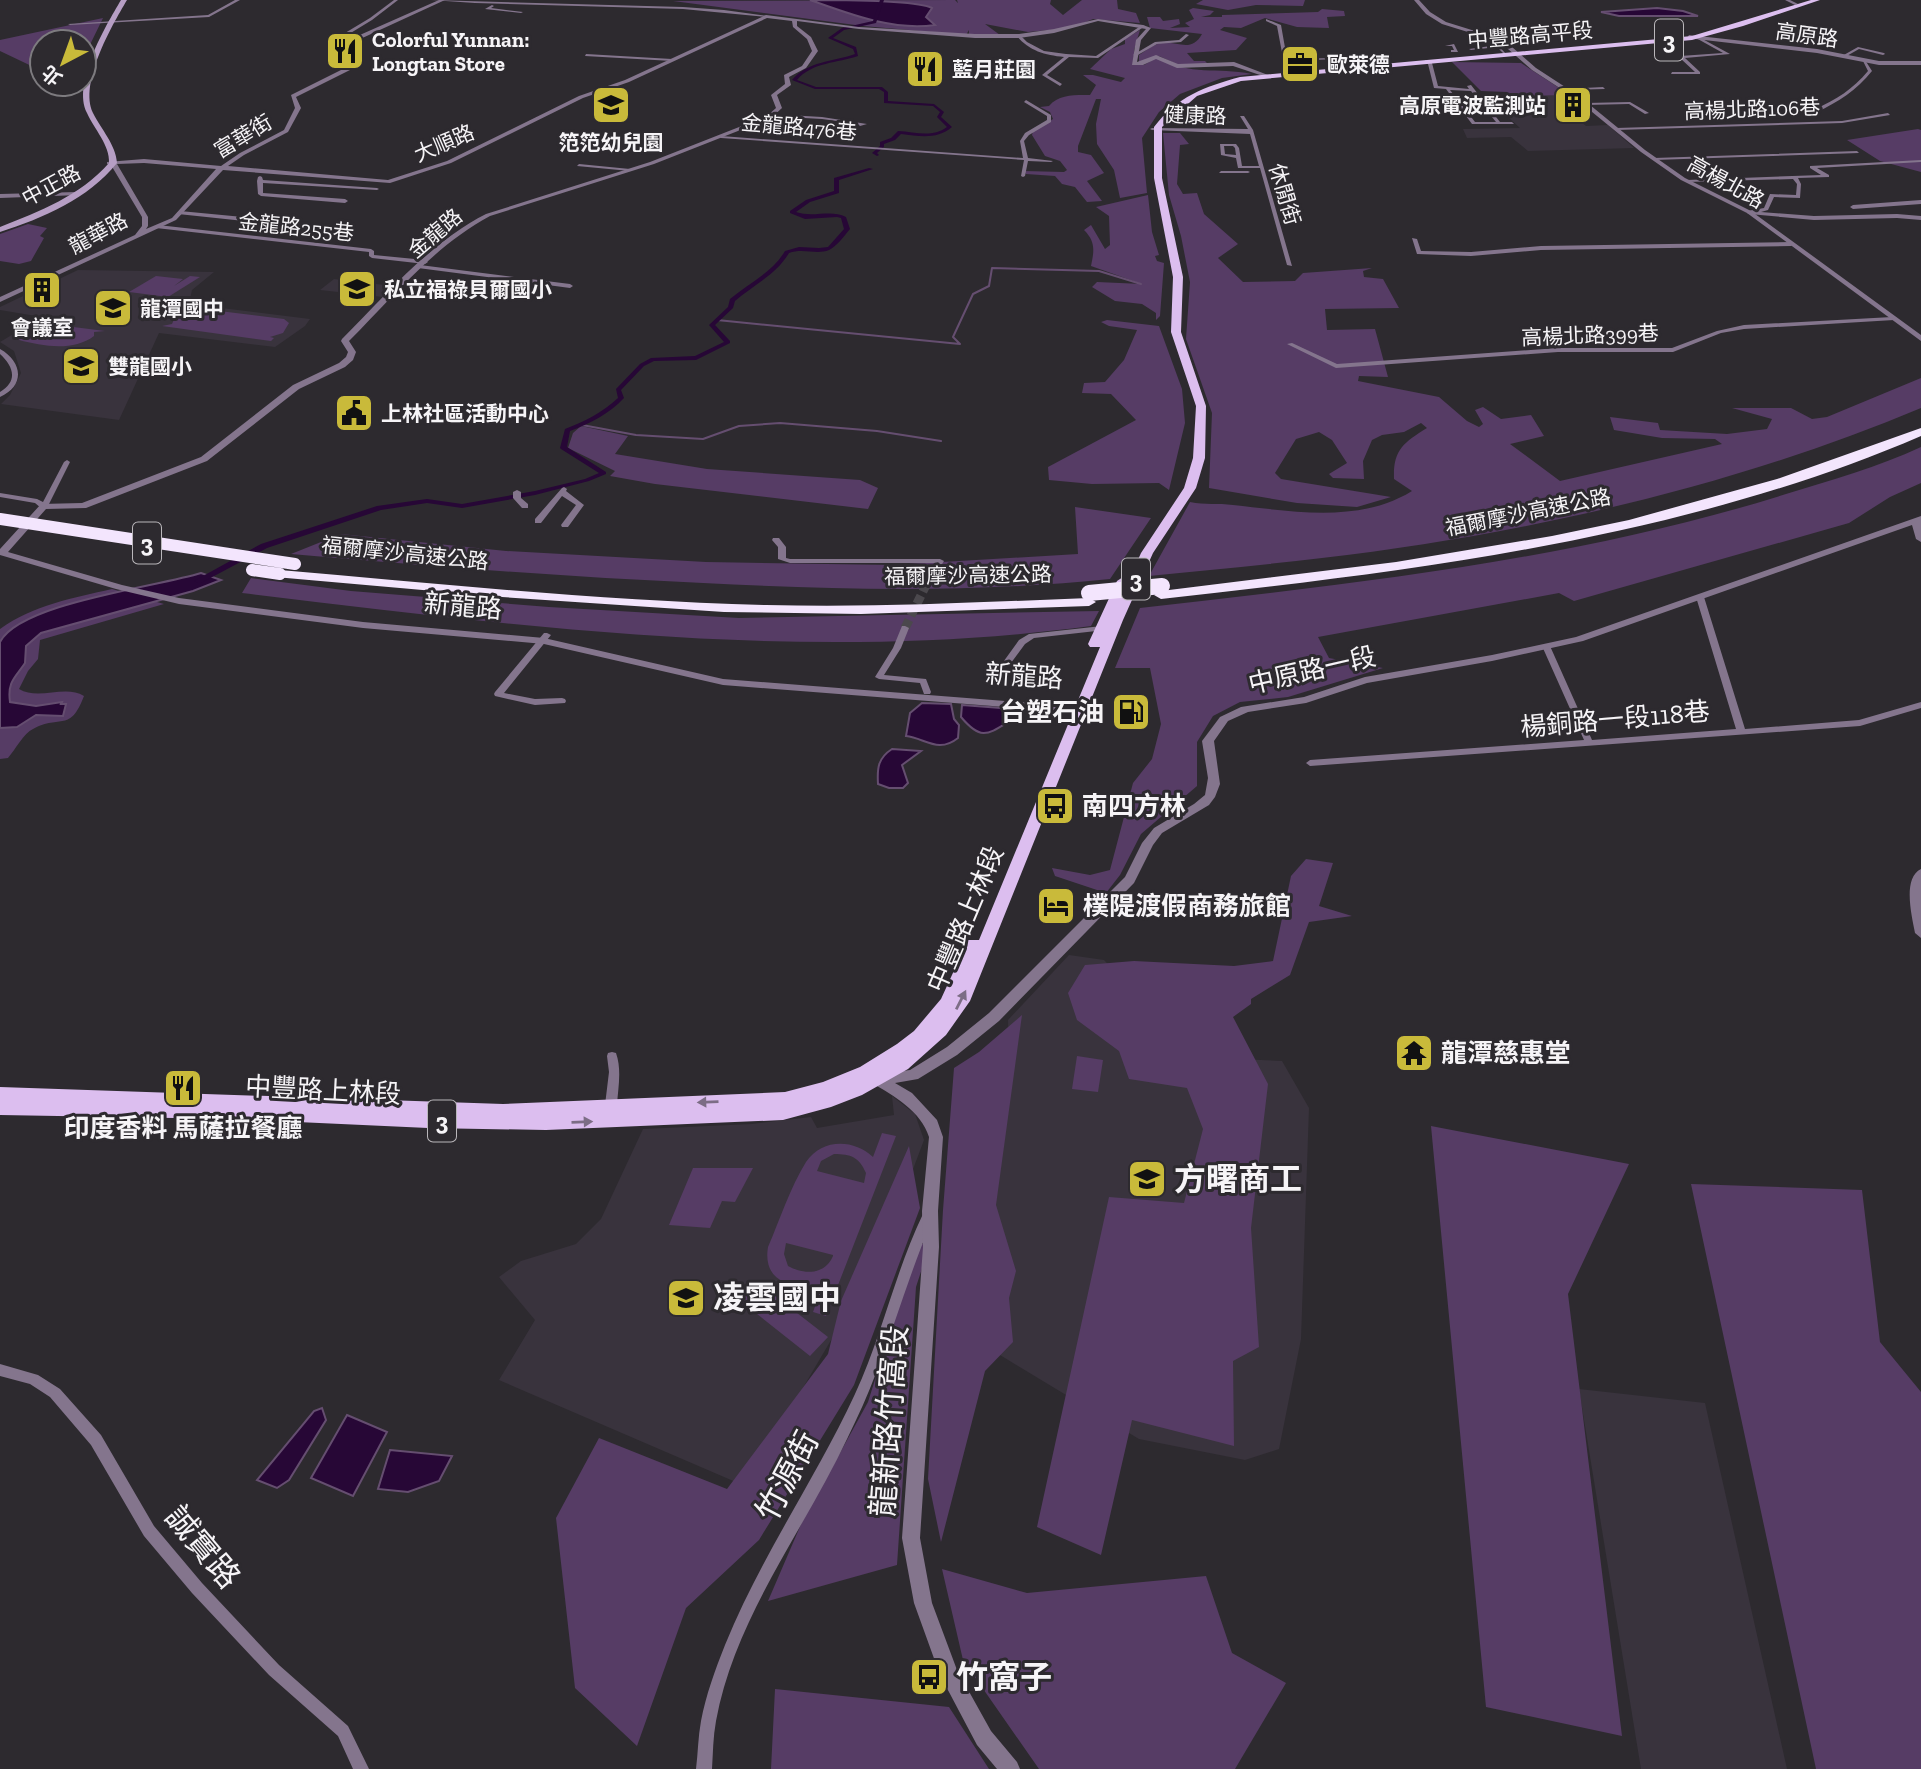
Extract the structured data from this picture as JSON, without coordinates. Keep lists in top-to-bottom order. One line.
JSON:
{"streets":{"highway":["3","福爾摩沙高速公路"],"main road":["中豐路高平段","中正路","中豐路上林段"],"street":["高原路","高楊北路106巷","健康路","金龍路476巷","富華街","大順路","高楊北路","休閒街","金龍路255巷","龍華路","金龍路","高楊北路399巷","新龍路","中原路一段","楊銅路一段118巷","龍新路竹窩段","竹源街","誠實路"]},"crossings":[["中豐路高平段","高原路"],["中豐路高平段","健康路"],["中豐路高平段","高楊北路"],["中豐路高平段","中豐路上林段"],["高楊北路106巷","高楊北路"],["健康路","休閒街"],["健康路","中豐路上林段"],["金龍路476巷","金龍路"],["富華街","大順路"],["富華街","金龍路255巷"],["富華街","龍華路"],["大順路","中正路"],["大順路","龍華路"],["高楊北路","高楊北路399巷"],["中正路","龍華路"],["金龍路255巷","金龍路"],["新龍路","中豐路上林段"],["中原路一段","中豐路上林段"],["中原路一段","龍新路竹窩段"],["中豐路上林段","龍新路竹窩段"],["龍新路竹窩段","竹源街"]],"places":{"restaurant":["Colorful Yunnan: Longtan Store","藍月莊園","印度香料 馬薩拉餐廳"],"office":["歐萊德"],"school or university":["笵笵幼兒園","私立福祿貝爾國小","龍潭國中","雙龍國小","方曙商工","凌雲國中"],"building":["高原電波監測站","會議室"],"public building":["上林社區活動中心"],"fuel station":["台塑石油"],"bus stop":["南四方林","竹窩子"],"hotel":["樸隄渡假商務旅館"],"temple":["龍潭慈惠堂"]},"north":"bottom left"}
